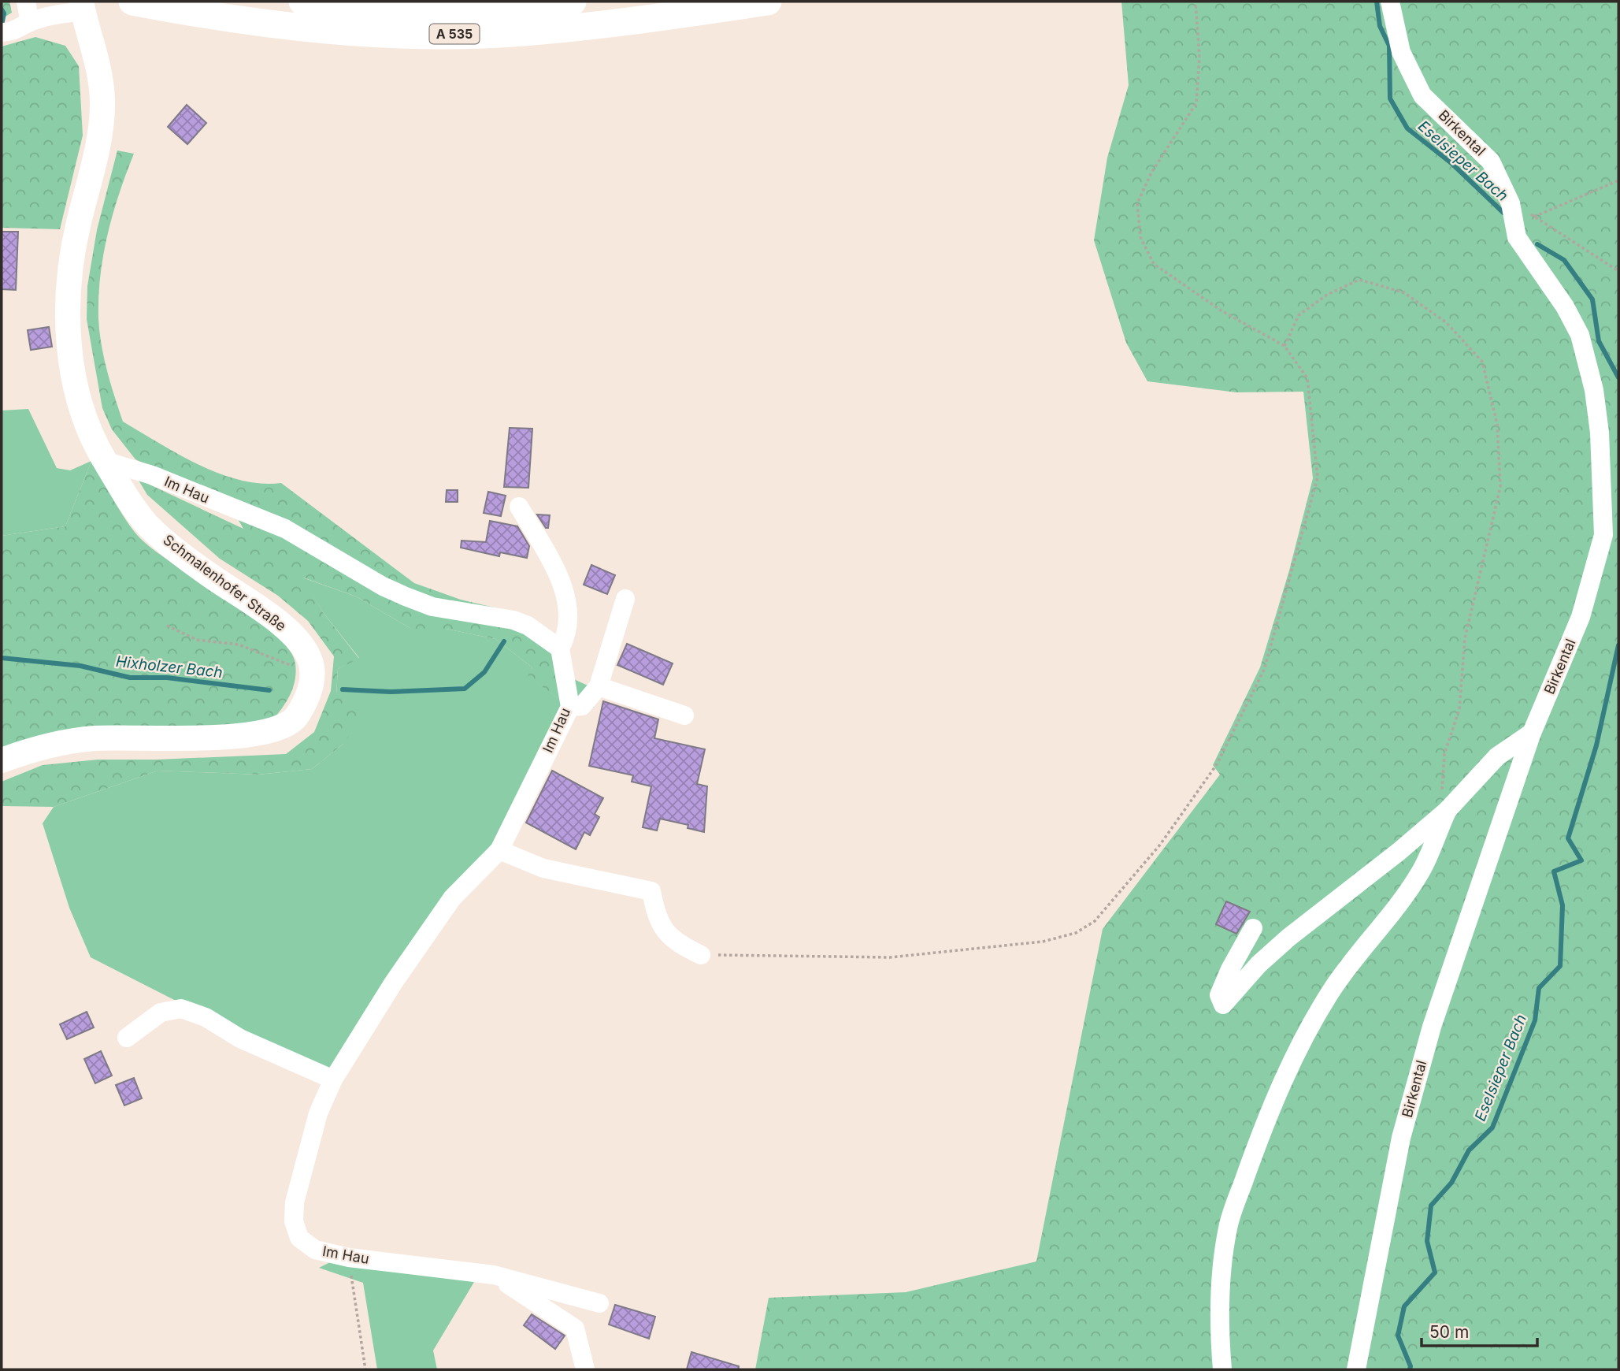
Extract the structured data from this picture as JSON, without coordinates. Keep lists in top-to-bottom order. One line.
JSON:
{"streets":{"highway":["A 535"],"main road":["Schmalenhofer Straße"],"street":["Birkental","Im Hau"]},"crossings":[["Im Hau","Schmalenhofer Straße"]],"water":["Eselsieper Bach","Hixholzer Bach"],"scale_bar":"50 m"}
